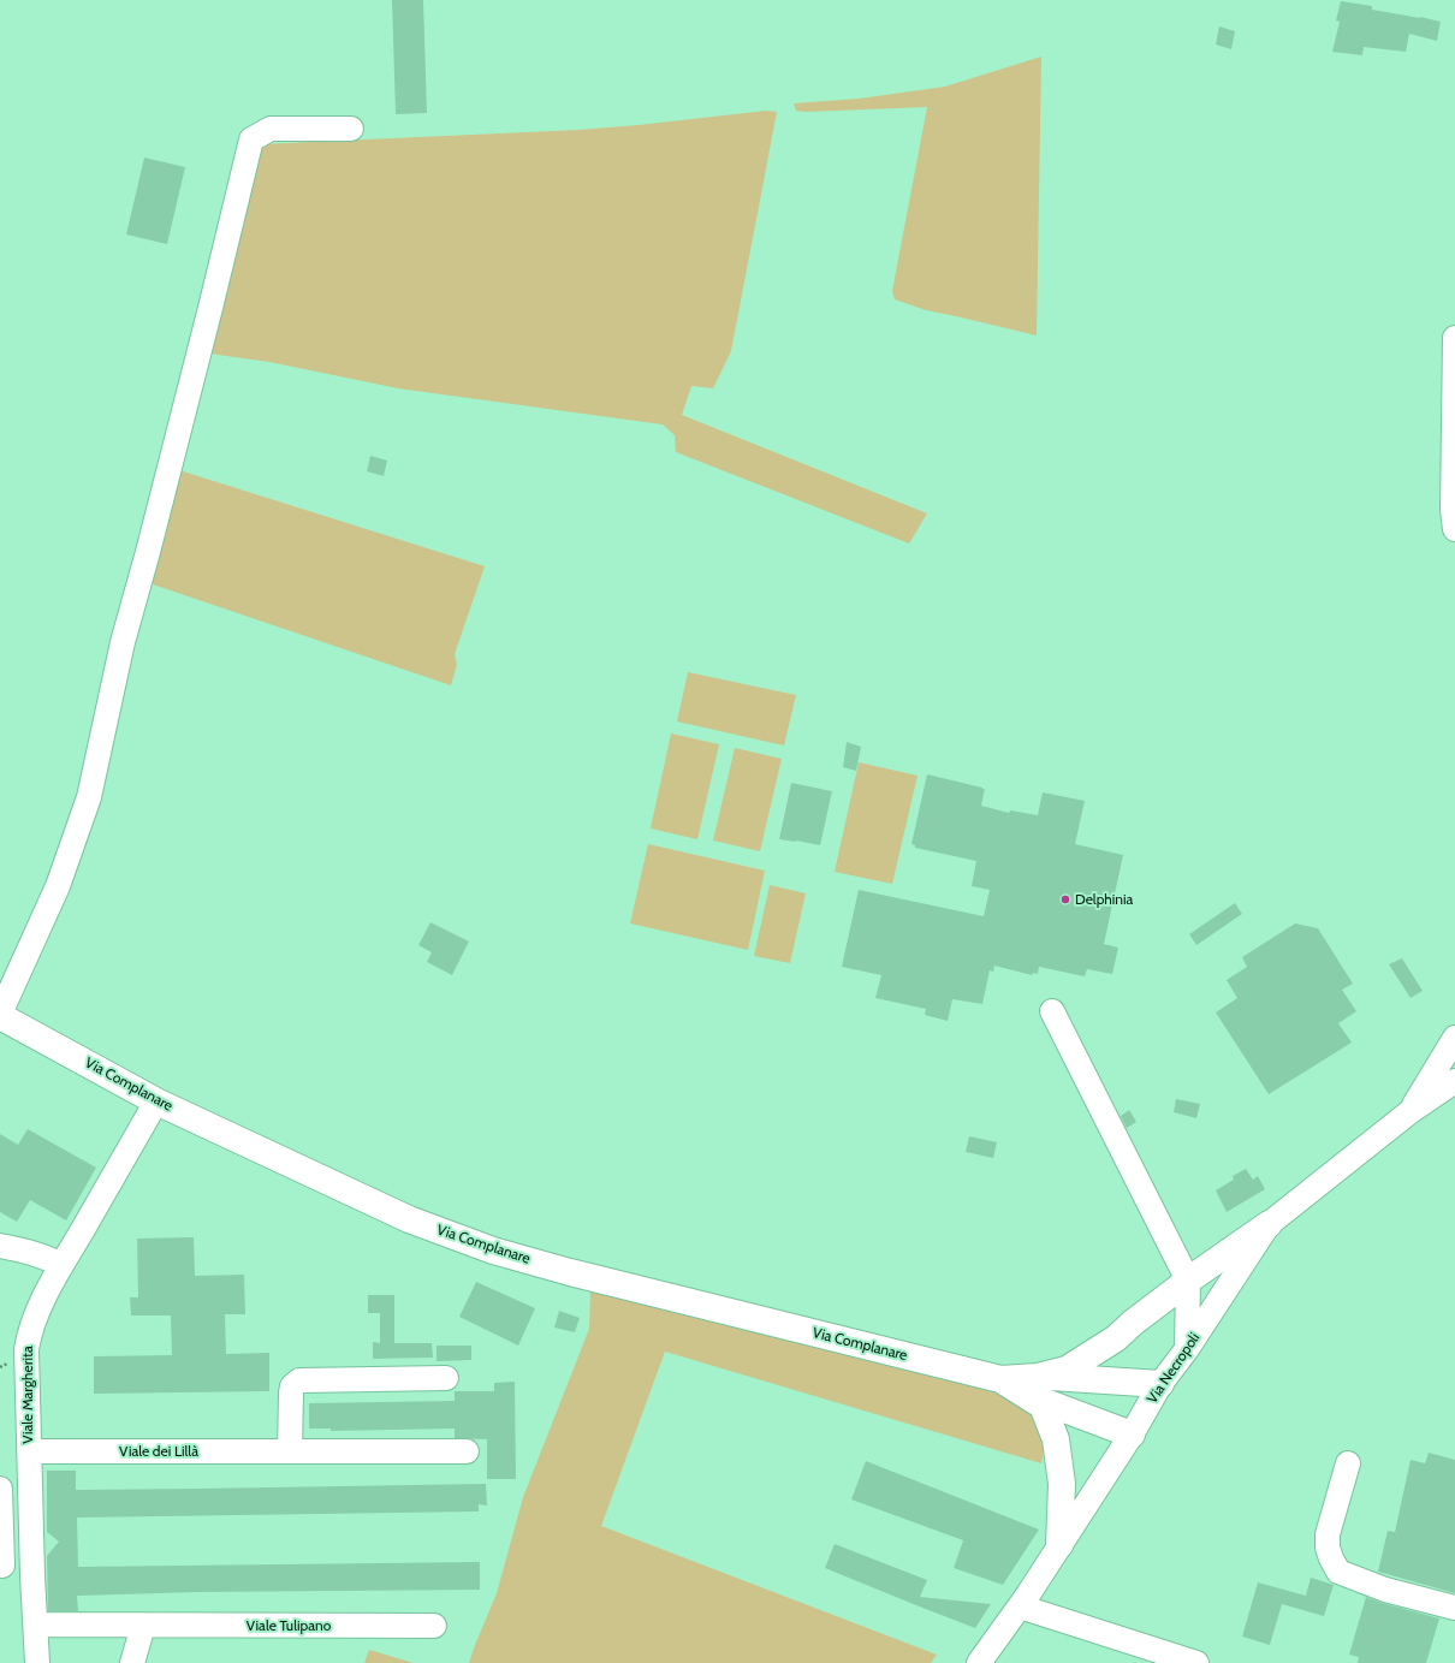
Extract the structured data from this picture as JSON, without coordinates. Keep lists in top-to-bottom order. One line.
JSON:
{"streets":{"main road":["Via Complanare"],"street":["Via Necropoli","Viale Margherita","Viale dei Lillà","Viale Tulipano"]},"crossings":[["Via Complanare","Viale Margherita"],["Viale Margherita","Viale dei Lillà"],["Viale Margherita","Viale Tulipano"]],"places":["Delphinia"]}
